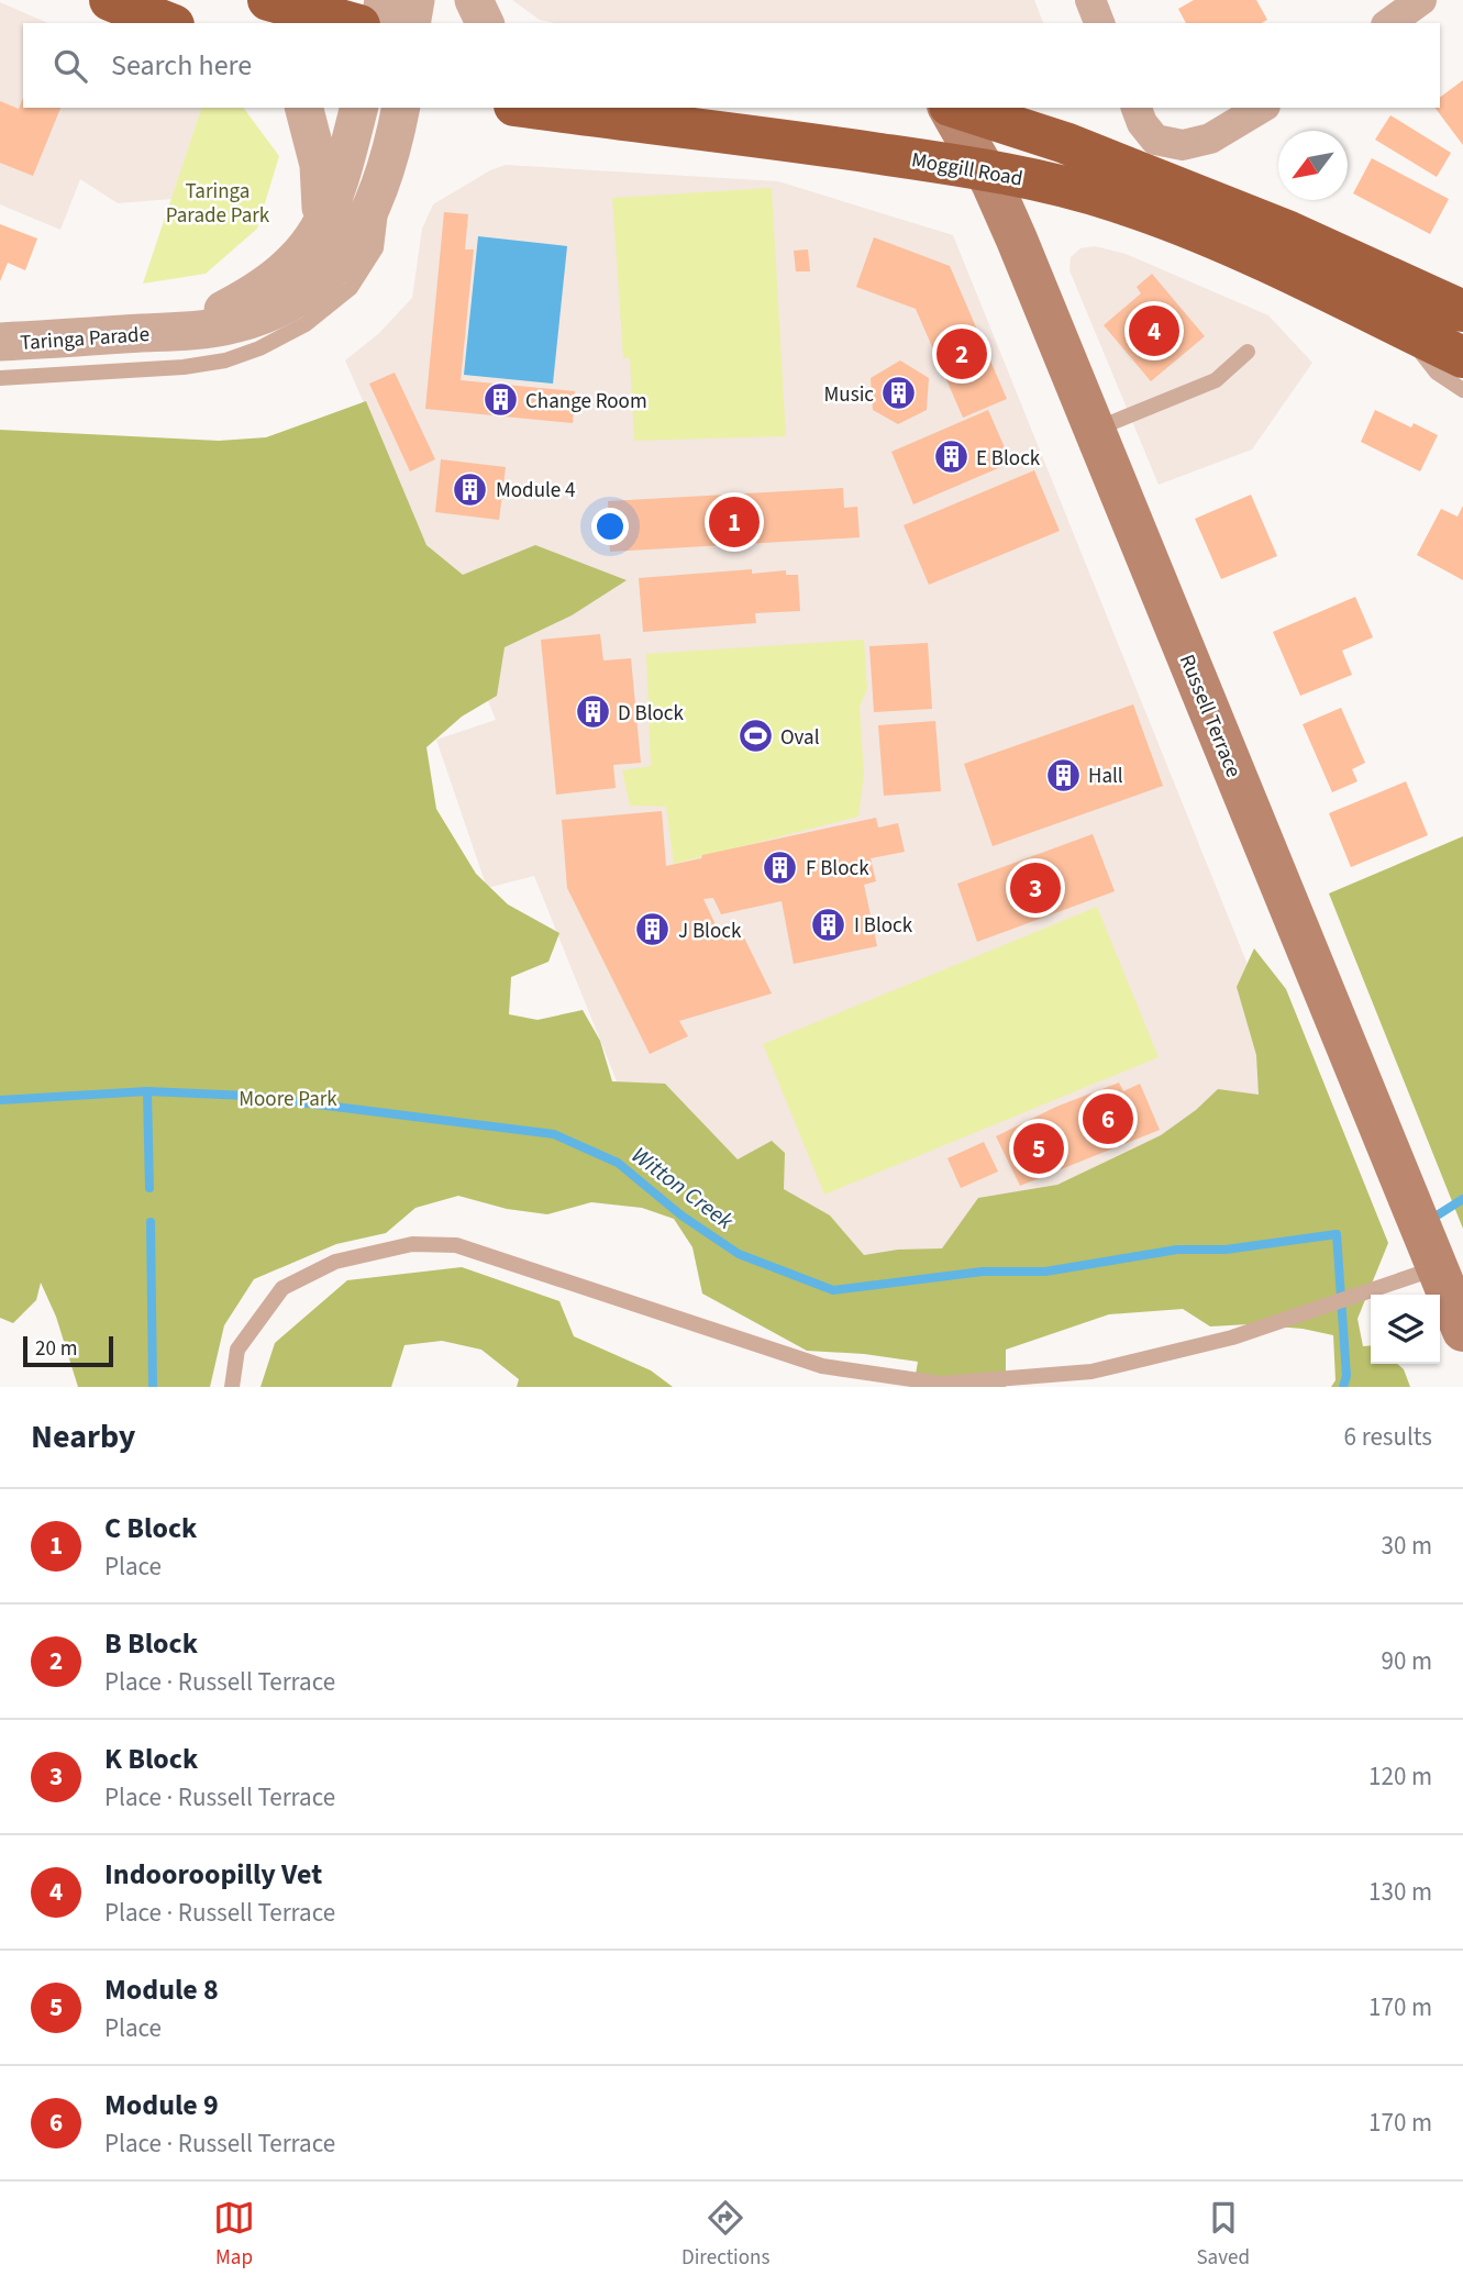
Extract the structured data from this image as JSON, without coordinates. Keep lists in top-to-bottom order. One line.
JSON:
{"streets":{"highway":["Moggill Road"],"main road":["Russell Terrace"],"street":["Taringa Parade"]},"crossings":[["Moggill Road","Russell Terrace"]],"water":["Witton Creek"],"parks":["Taringa Parade Park","Moore Park"],"places":{"building":["Music","Change Room","E Block","Module 4","D Block","Hall","F Block","I Block","J Block"],"sports":["Oval"]},"scale_bar":"20 m","north":"bottom left","page":{"search":"Search here","pins":["4","2","1","3","6","5"],"scale":"20 m","heading":["Nearby","6 results"],"list":[{"mark":"1","name":"C Block","note":"Place","value":"30 m"},{"mark":"2","name":"B Block","note":"Place · Russell Terrace","value":"90 m"},{"mark":"3","name":"K Block","note":"Place · Russell Terrace","value":"120 m"},{"mark":"4","name":"Indooroopilly Vet","note":"Place · Russell Terrace","value":"130 m"},{"mark":"5","name":"Module 8","note":"Place","value":"170 m"},{"mark":"6","name":"Module 9","note":"Place · Russell Terrace","value":"170 m"}],"nav":["Map","Directions","Saved"]}}
